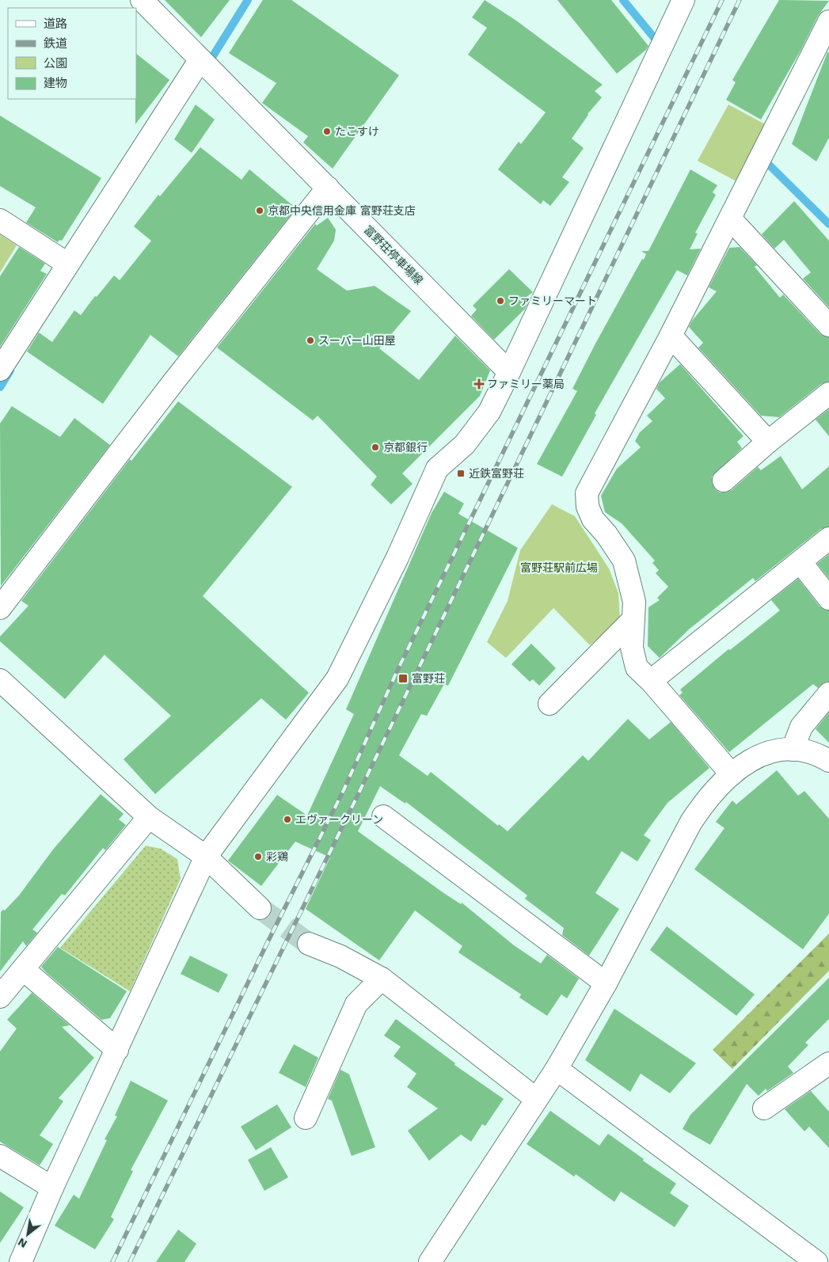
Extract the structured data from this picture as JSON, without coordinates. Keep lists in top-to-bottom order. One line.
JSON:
{"streets":{"street":["富野荘停車場線"]},"parks":["富野荘駅前広場"],"places":{"other":["たこすけ","京都中央信用金庫 富野荘支店","ファミリーマート","スーパー山田屋","京都銀行","エヴァークリーン","彩鶏"],"health":["ファミリー薬局"],"transit":["近鉄富野荘","富野荘"]},"legend":["道路","鉄道","公園","建物"],"north":"bottom left"}
